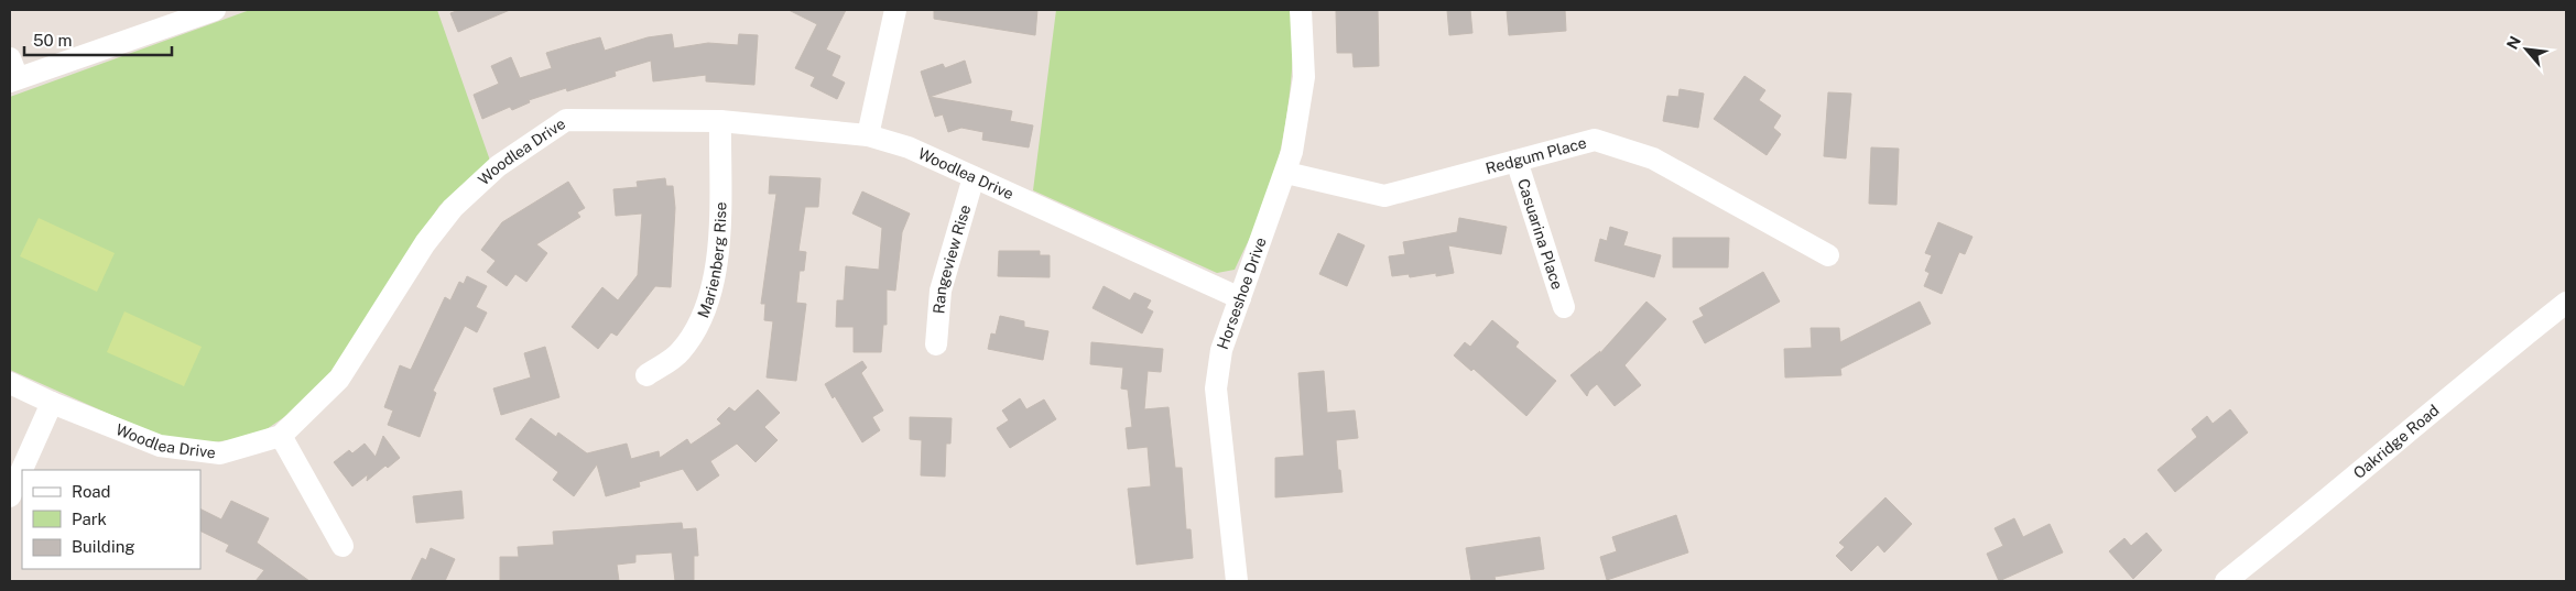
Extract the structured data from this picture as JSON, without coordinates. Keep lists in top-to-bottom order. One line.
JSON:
{"streets":{"street":["Woodlea Drive","Redgum Place","Casuarina Place","Marienberg Rise","Rangeview Rise","Horseshoe Drive","Oakridge Road"]},"crossings":[["Woodlea Drive","Marienberg Rise"],["Woodlea Drive","Rangeview Rise"],["Woodlea Drive","Horseshoe Drive"],["Redgum Place","Casuarina Place"],["Redgum Place","Horseshoe Drive"]],"legend":["Road","Park","Building"],"scale_bar":"50 m","north":"top left"}
